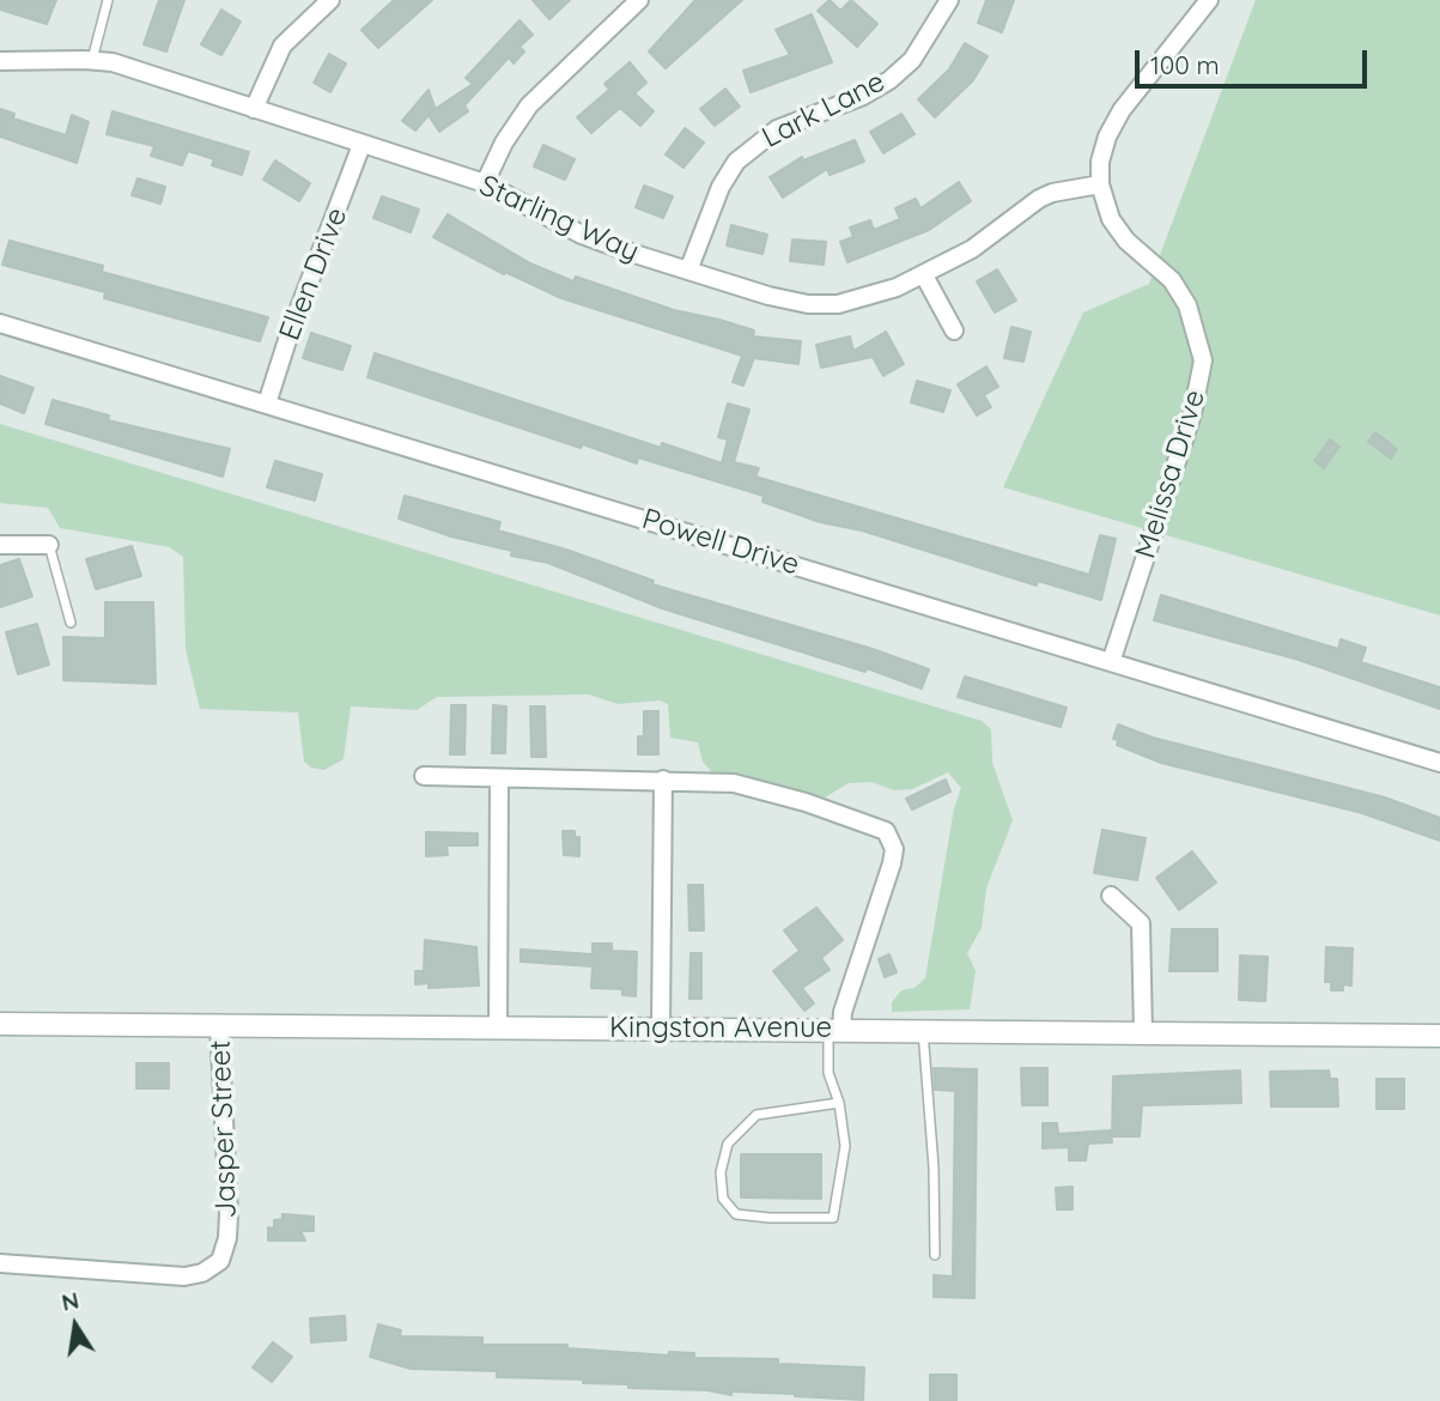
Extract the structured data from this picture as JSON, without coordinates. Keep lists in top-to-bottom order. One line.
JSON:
{"streets":{"street":["Lark Lane","Starling Way","Ellen Drive","Melissa Drive","Powell Drive","Kingston Avenue","Jasper Street"]},"crossings":[["Lark Lane","Starling Way"],["Starling Way","Ellen Drive"],["Starling Way","Melissa Drive"],["Ellen Drive","Powell Drive"],["Melissa Drive","Powell Drive"],["Kingston Avenue","Jasper Street"]],"scale_bar":"100 m","north":"top"}
